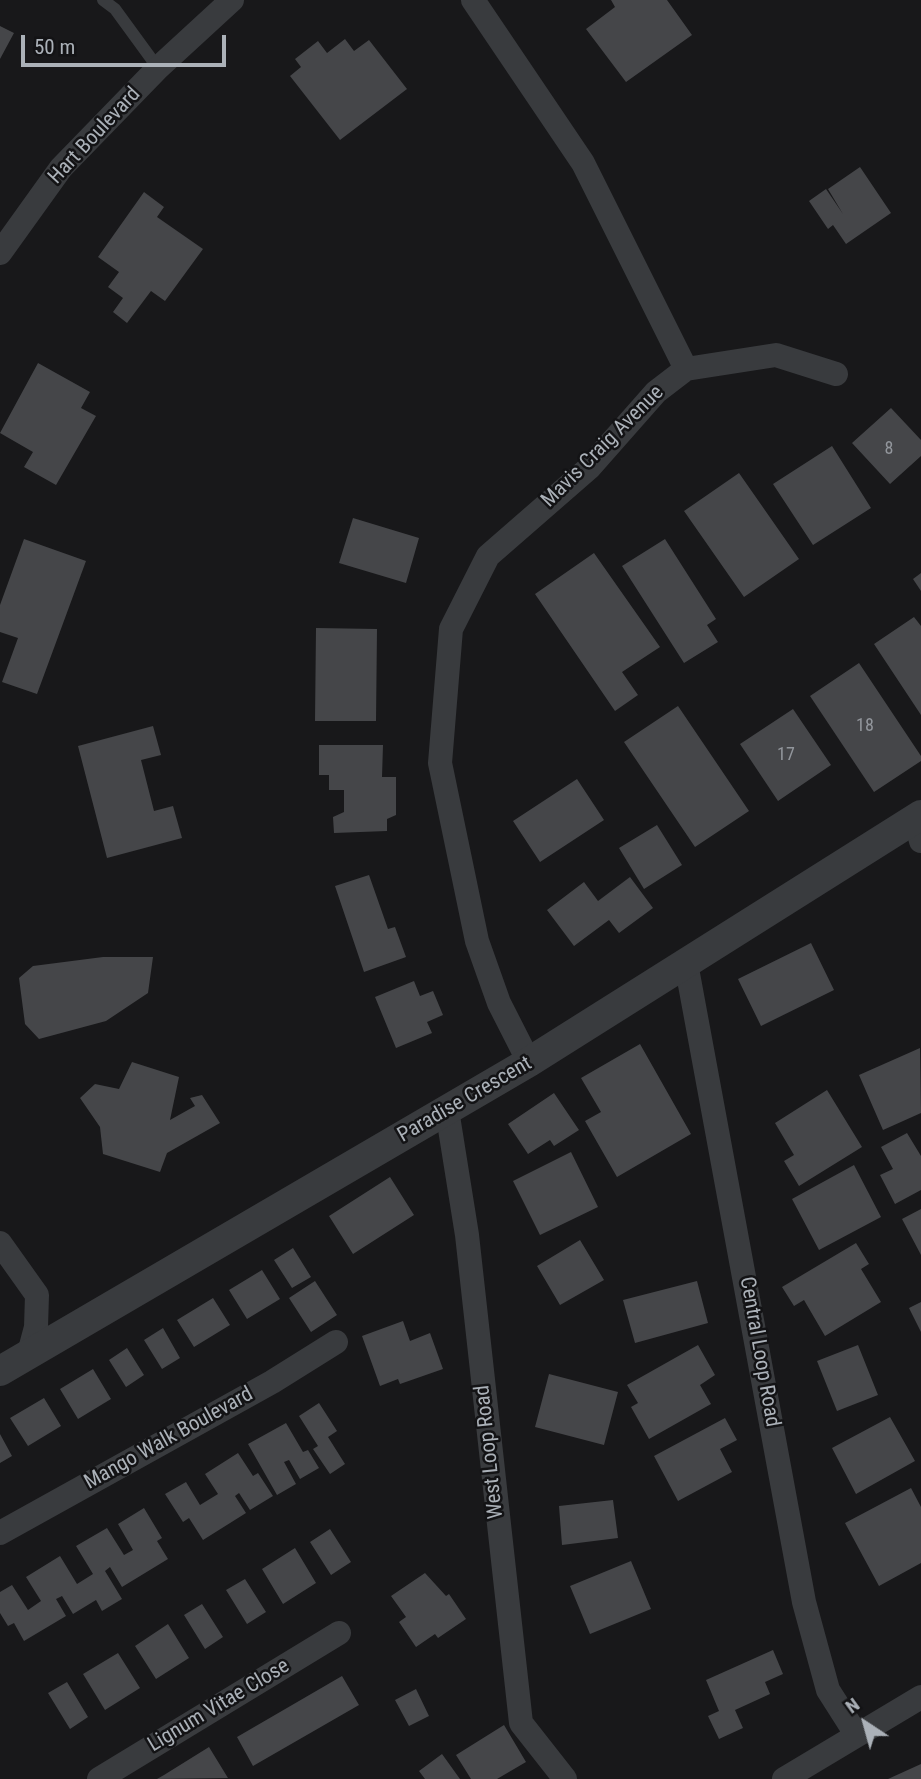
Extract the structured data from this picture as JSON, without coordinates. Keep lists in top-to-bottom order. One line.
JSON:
{"streets":{"street":["Hart Boulevard","Mavis Craig Avenue","Paradise Crescent","Central Loop Road","Mango Walk Boulevard","West Loop Road","Lignum Vitae Close"]},"crossings":[["Mavis Craig Avenue","Paradise Crescent"],["Paradise Crescent","Central Loop Road"],["Paradise Crescent","West Loop Road"]],"house_numbers":["8","18","17"],"scale_bar":"50 m","north":"top left"}
